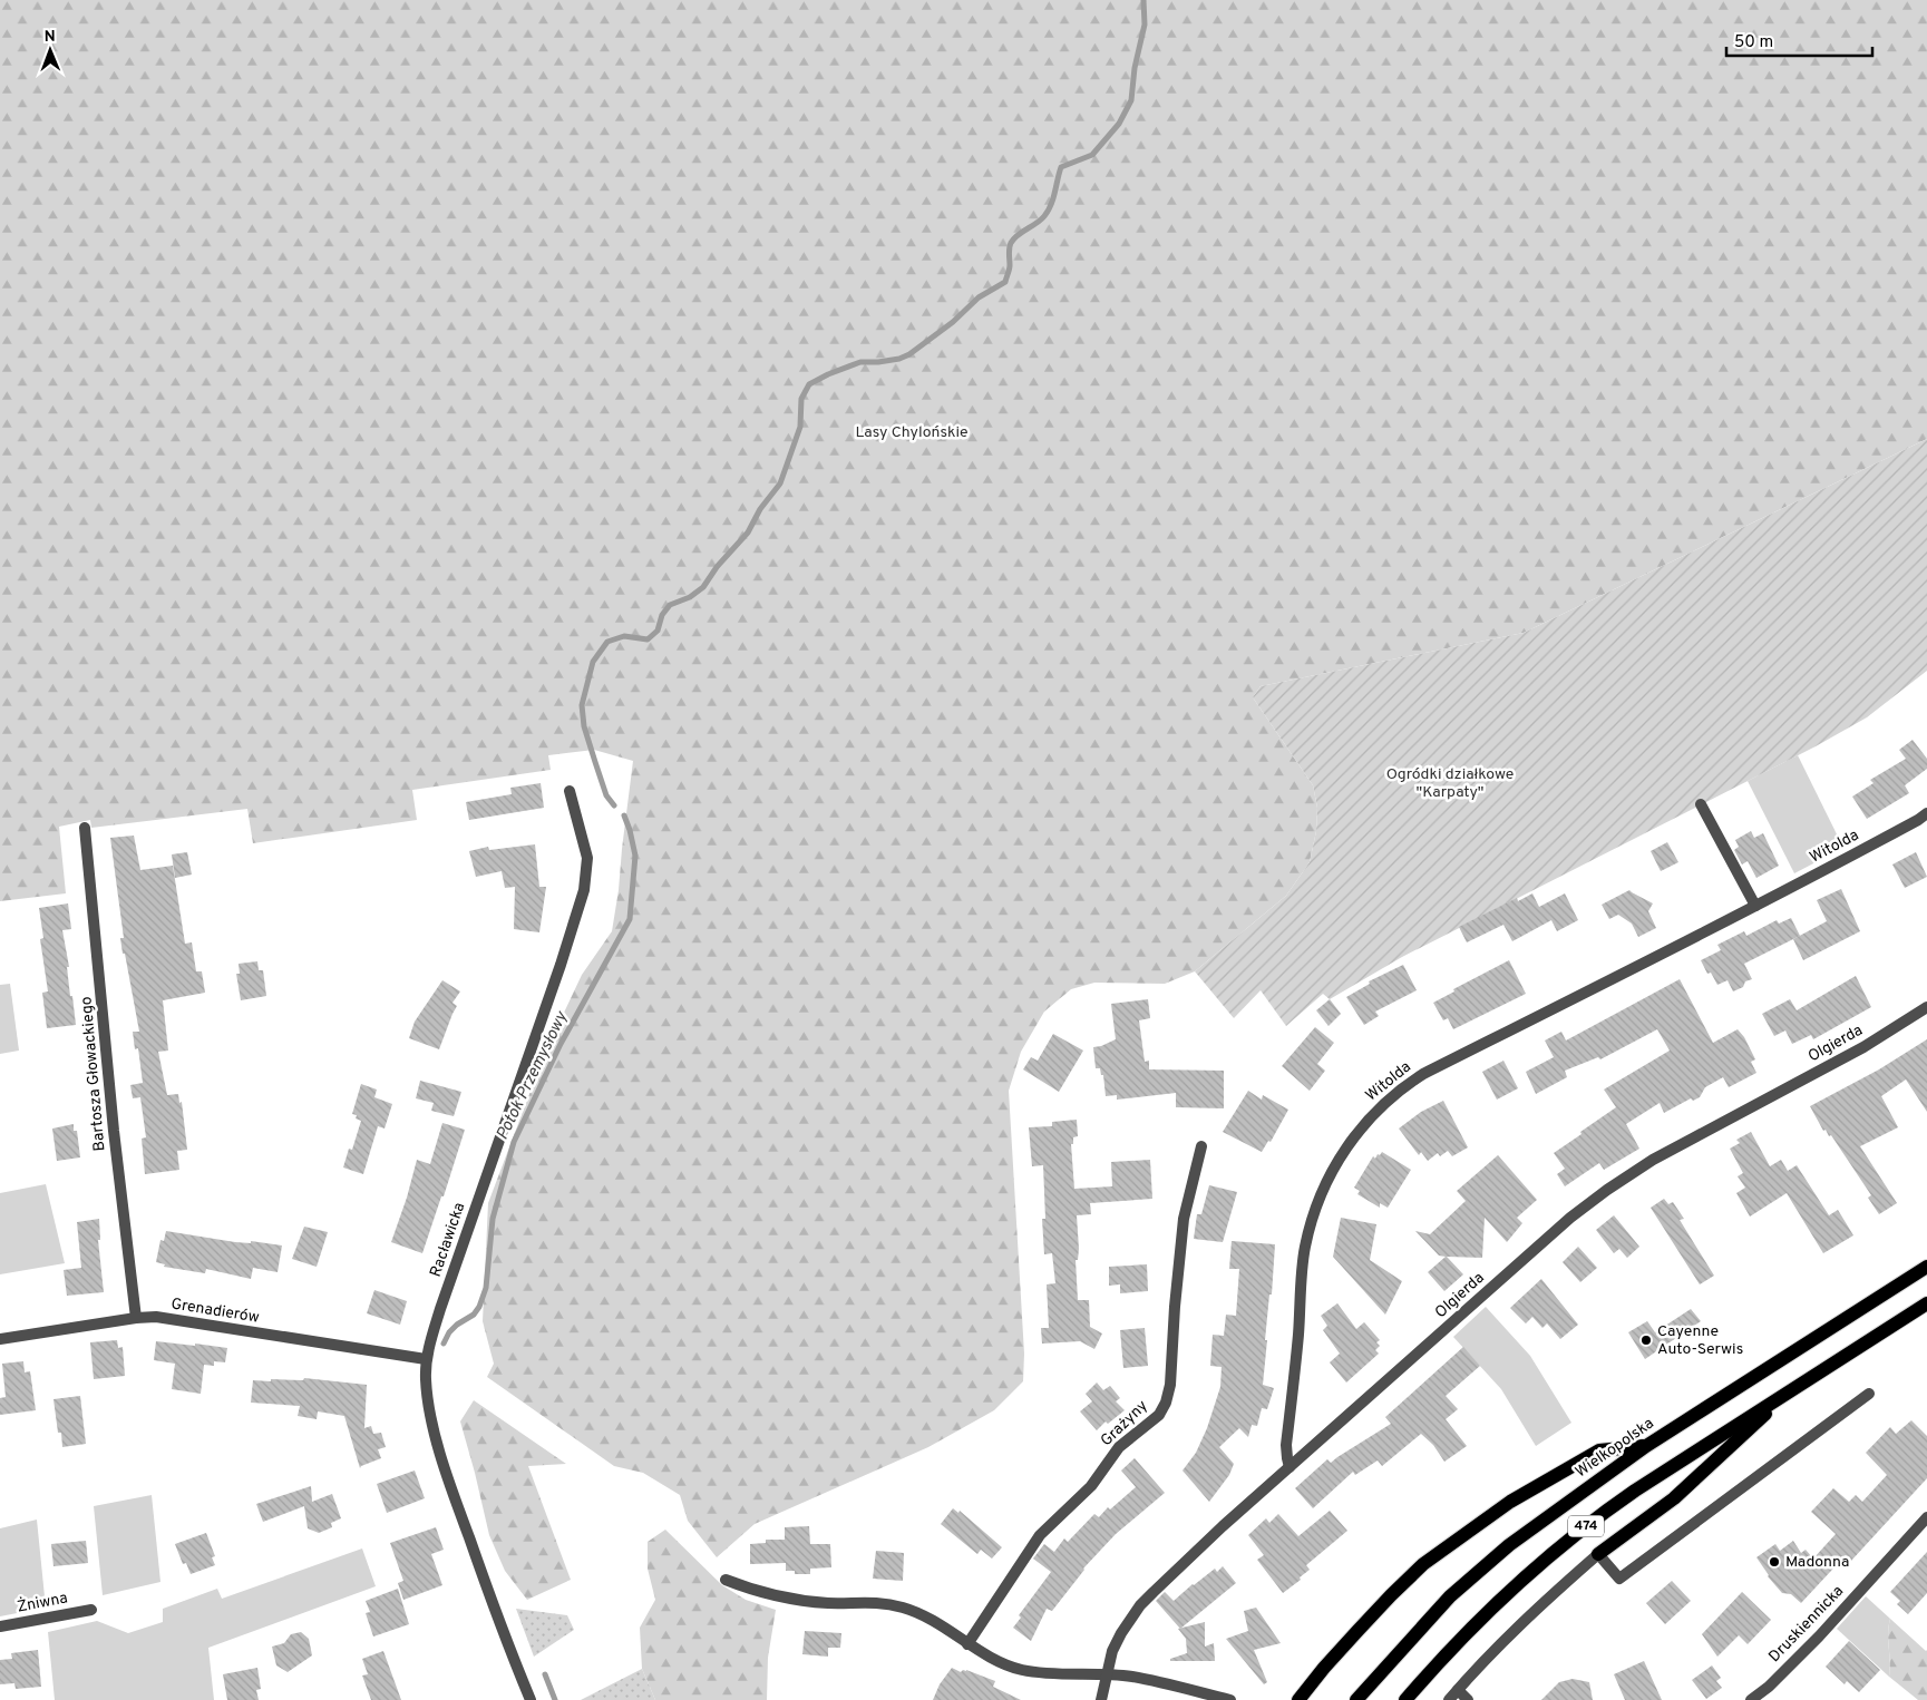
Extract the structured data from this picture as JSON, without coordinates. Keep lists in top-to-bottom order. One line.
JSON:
{"streets":{"main road":["Wielkopolska","474"],"street":["Witolda","Olgierda","Bartosza Głowackiego","Racławicka","Grenadierów","Grażyny","Żniwna","Druskiennicka"]},"crossings":[["Witolda","Olgierda"],["Bartosza Głowackiego","Grenadierów"],["Racławicka","Grenadierów"]],"water":["Potok Przemysłowy"],"parks":["Lasy Chylońskie","Ogródki działkowe \"Karpaty\""],"places":["Cayenne Auto-Serwis","Madonna"],"scale_bar":"50 m","north":"top"}
